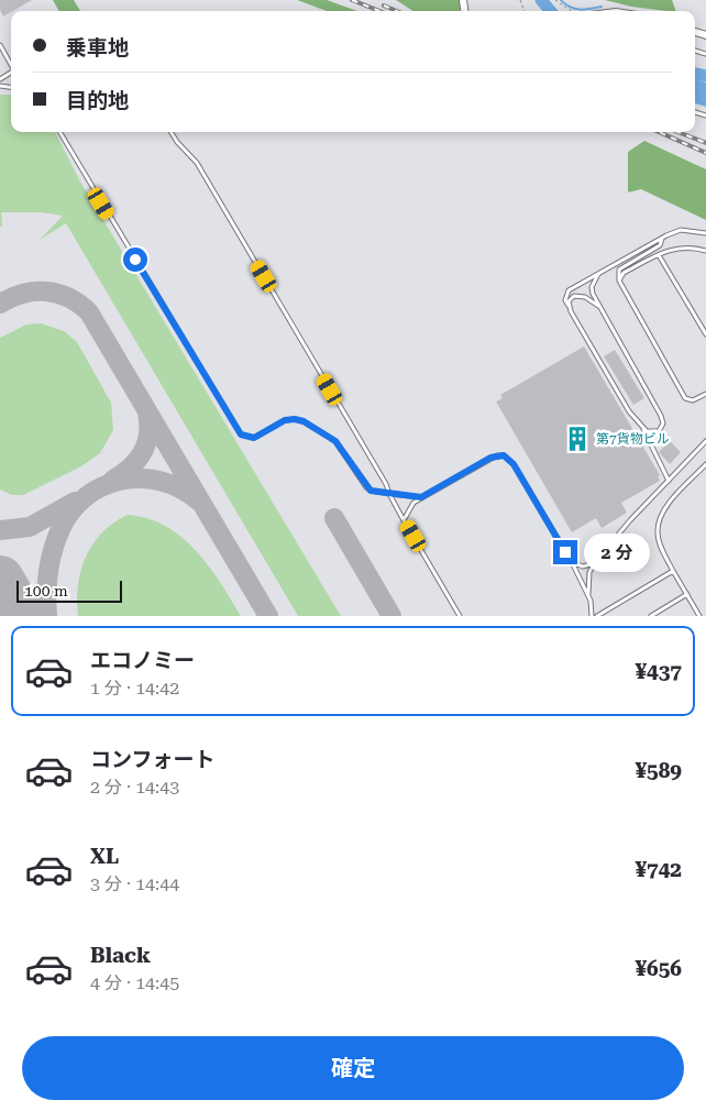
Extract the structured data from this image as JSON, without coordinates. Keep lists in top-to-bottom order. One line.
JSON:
{"places":{"building":["第7貨物ビル"]},"scale_bar":"100 m","page":{"banner":["乗車地","目的地"],"bubble":"2 分","scale":"100 m","list":[{"name":"エコノミー","note":"1 分 · 14:42","value":"¥437"},{"name":"コンフォート","note":"2 分 · 14:43","value":"¥589"},{"name":"XL","note":"3 分 · 14:44","value":"¥742"},{"name":"Black","note":"4 分 · 14:45","value":"¥656"}],"buttons":"確定"}}
